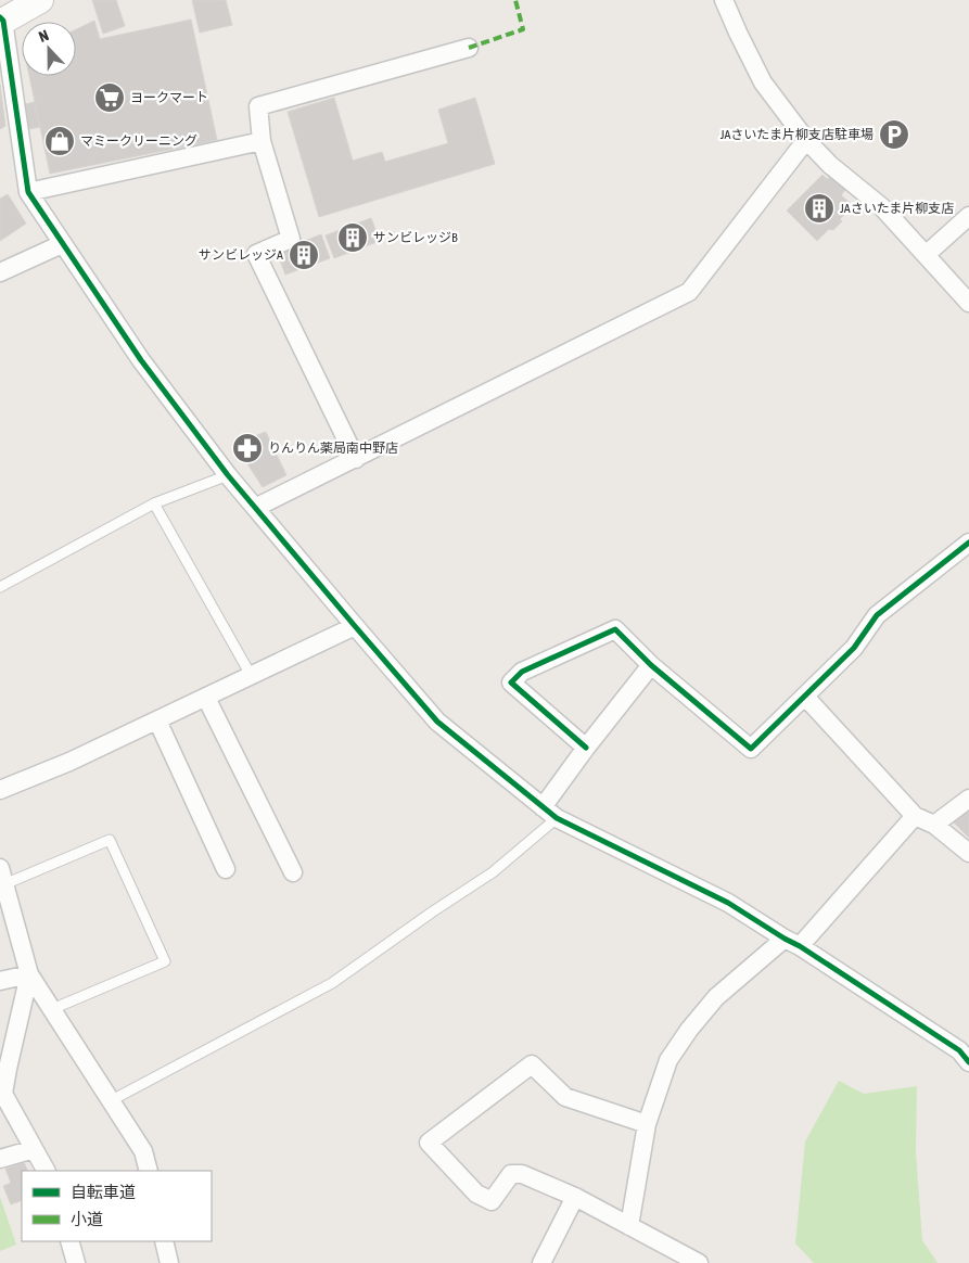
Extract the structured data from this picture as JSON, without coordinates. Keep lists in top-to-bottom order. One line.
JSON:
{"places":{"supermarket":["ヨークマート"],"parking":["JAさいたま片柳支店駐車場"],"shop":["マミークリーニング"],"building":["JAさいたま片柳支店","サンビレッジB","サンビレッジA"],"pharmacy":["りんりん薬局南中野店"]},"legend":["自転車道","小道"],"north":"top"}
